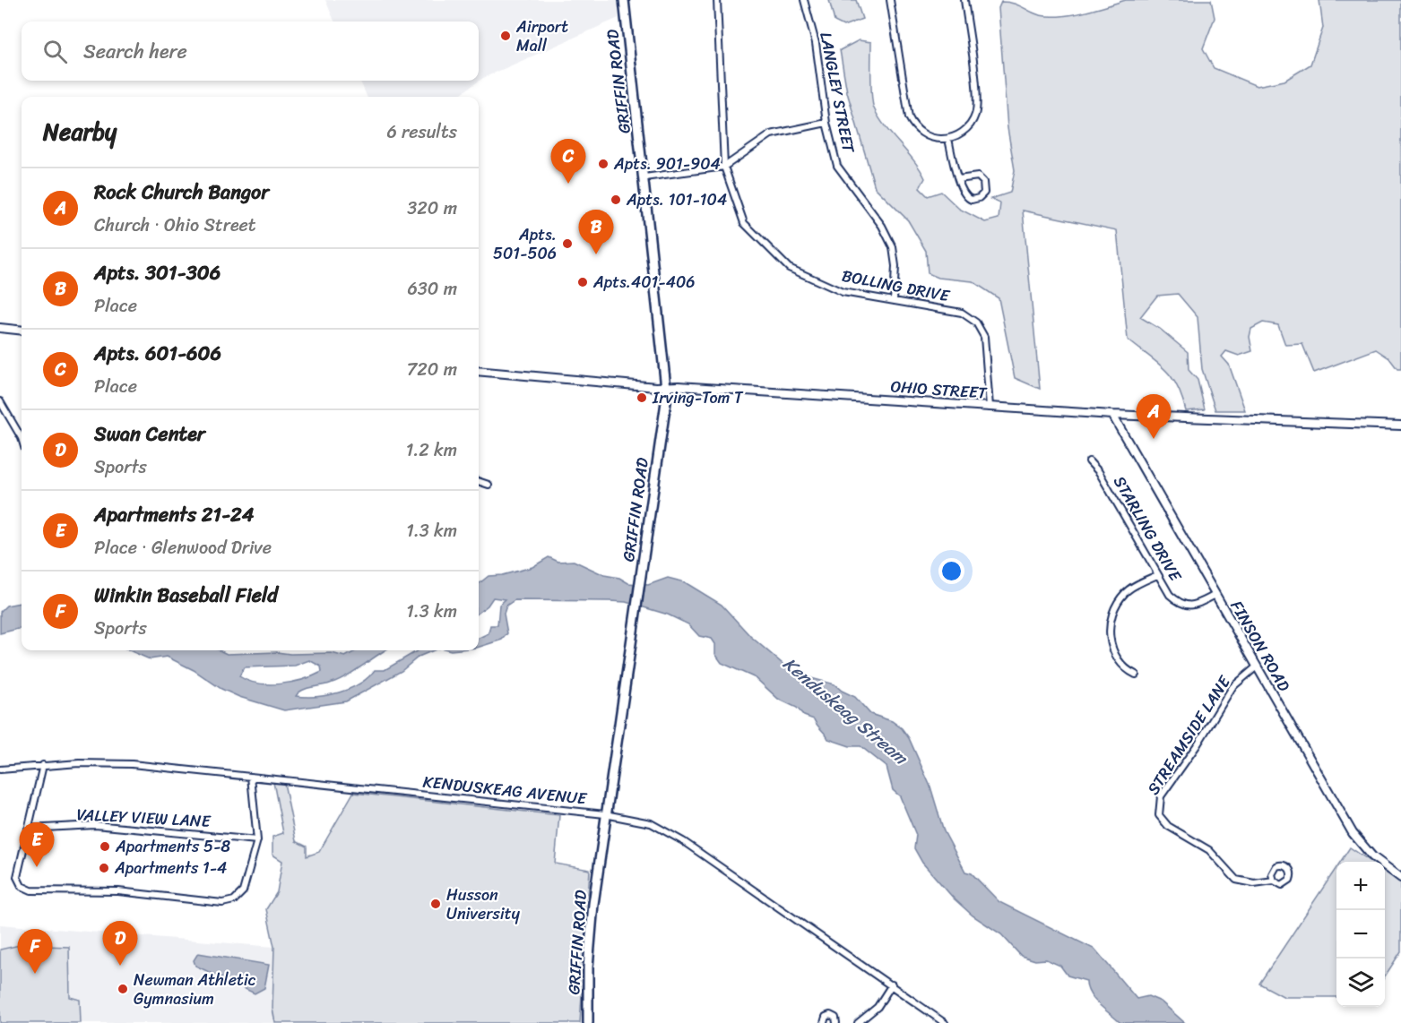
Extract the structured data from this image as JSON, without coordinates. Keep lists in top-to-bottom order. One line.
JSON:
{"streets":{"main road":["GRIFFIN ROAD"],"street":["LANGLEY STREET","BOLLING DRIVE","OHIO STREET","STARLING DRIVE","FINSON ROAD","STREAMSIDE LANE","KENDUSKEAG AVENUE","VALLEY VIEW LANE"]},"crossings":[["GRIFFIN ROAD","OHIO STREET"],["GRIFFIN ROAD","KENDUSKEAG AVENUE"],["LANGLEY STREET","BOLLING DRIVE"],["BOLLING DRIVE","OHIO STREET"],["OHIO STREET","FINSON ROAD"],["STARLING DRIVE","FINSON ROAD"],["FINSON ROAD","STREAMSIDE LANE"]],"water":["Kenduskeag Stream"],"places":["Airport Mall","Apts. 901-904","Apts. 101-104","Apts. 501-506","Apts.401-406","Irving-Tom T","Apartments 5-8","Apartments 1-4","Husson University","Newman Athletic Gymnasium"],"page":{"search":"Search here","heading":["Nearby","6 results"],"pins":["C","B","A","E","D","F"],"list":[{"mark":"A","name":"Rock Church Bangor","note":"Church · Ohio Street","value":"320 m"},{"mark":"B","name":"Apts. 301-306","note":"Place","value":"630 m"},{"mark":"C","name":"Apts. 601-606","note":"Place","value":"720 m"},{"mark":"D","name":"Swan Center","note":"Sports","value":"1.2 km"},{"mark":"E","name":"Apartments 21-24","note":"Place · Glenwood Drive","value":"1.3 km"},{"mark":"F","name":"Winkin Baseball Field","note":"Sports","value":"1.3 km"}],"map_buttons":["+","−"]}}
